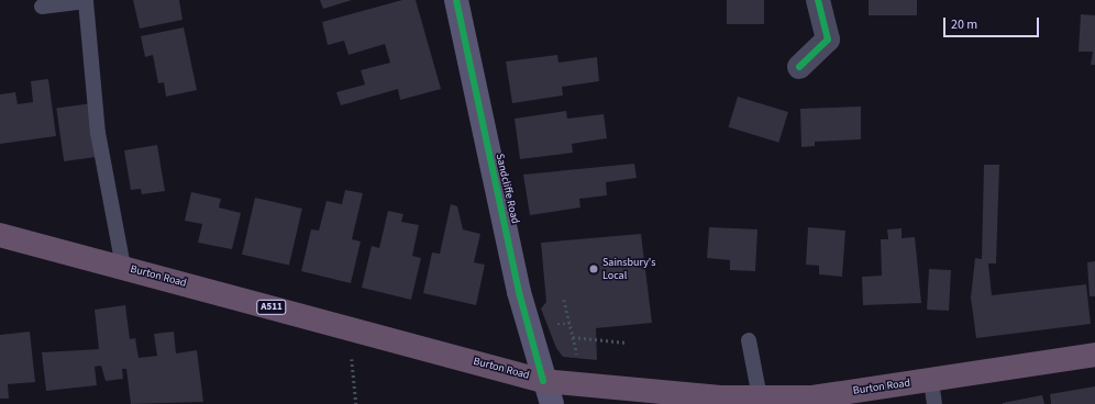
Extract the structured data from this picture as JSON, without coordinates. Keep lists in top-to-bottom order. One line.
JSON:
{"streets":{"highway":["Burton Road","A511"],"street":["Sandcliffe Road"]},"crossings":[["Sandcliffe Road","Burton Road"]],"places":["Sainsbury's Local"],"scale_bar":"20 m"}
